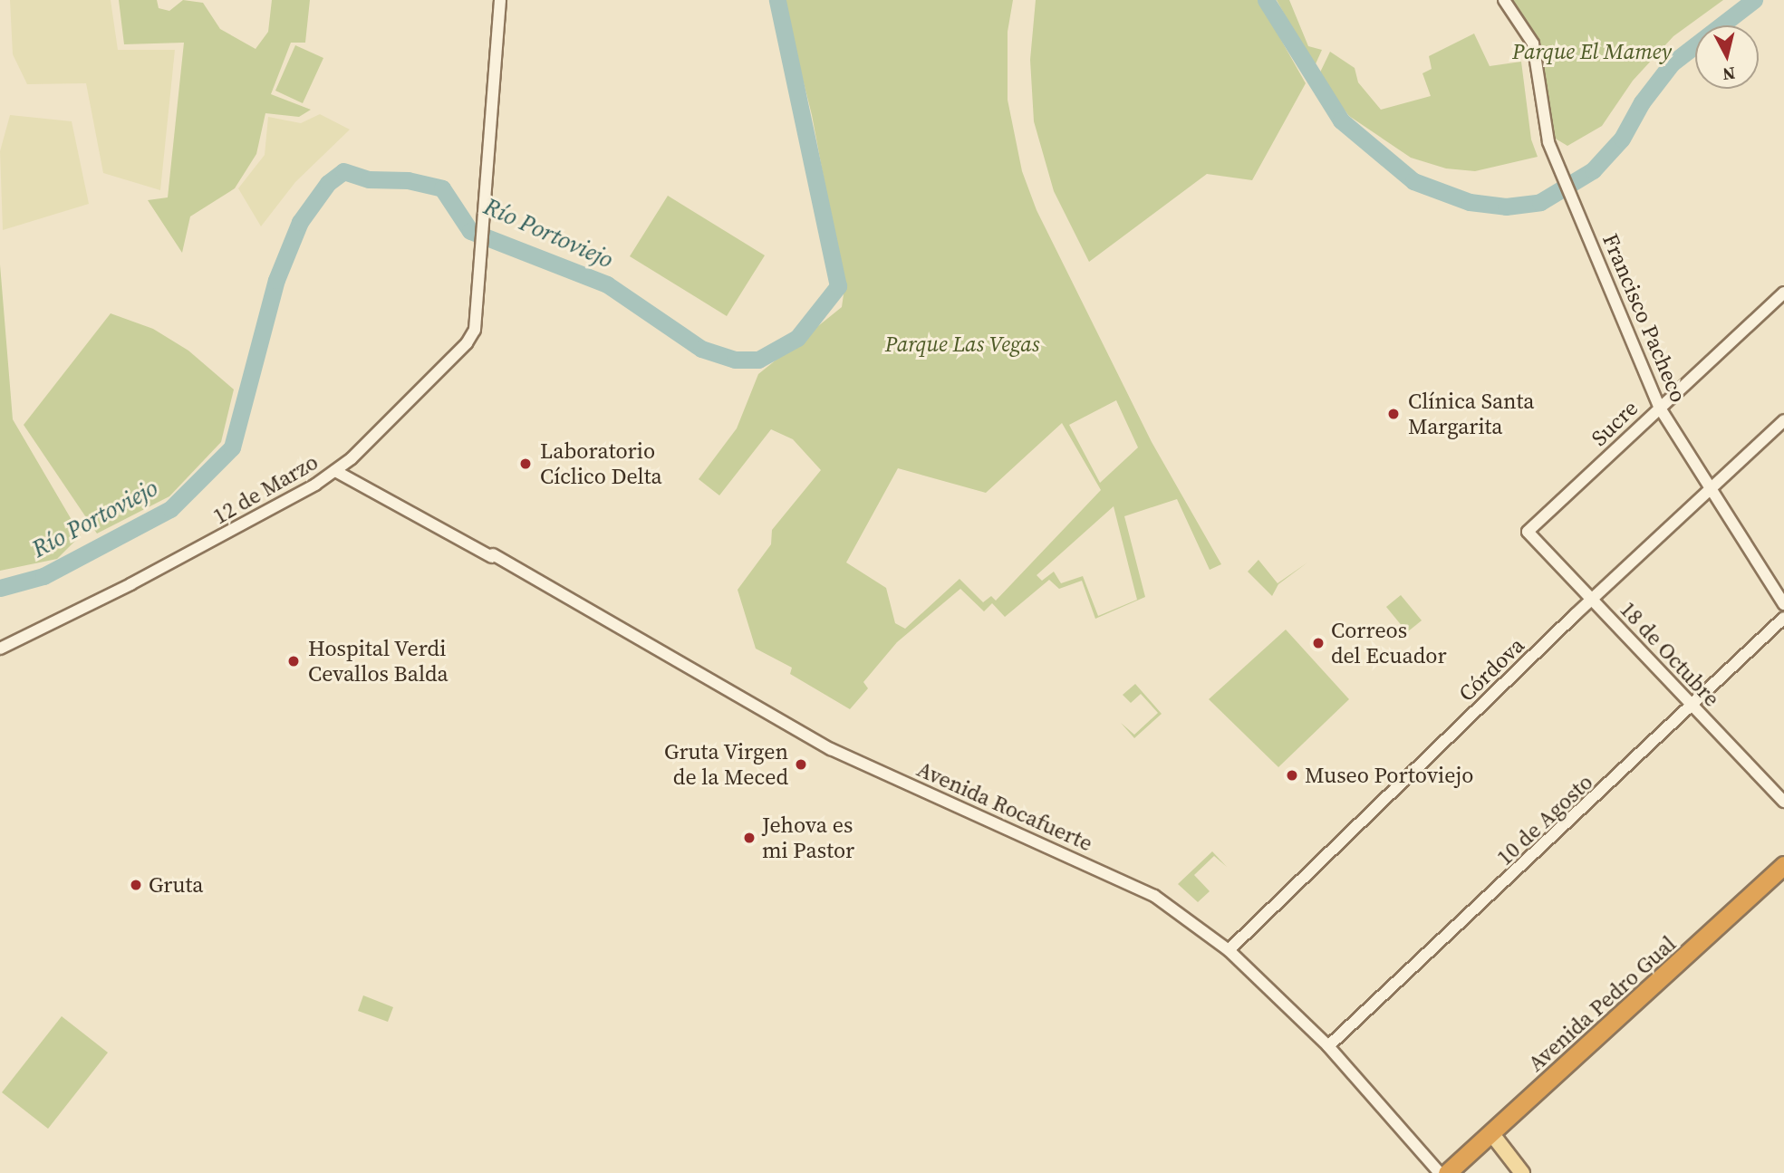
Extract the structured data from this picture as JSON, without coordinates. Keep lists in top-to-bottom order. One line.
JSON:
{"streets":{"highway":["Avenida Pedro Gual"],"street":["Francisco Pacheco","Sucre","12 de Marzo","18 de Octubre","Córdova","Avenida Rocafuerte","10 de Agosto"]},"crossings":[["Francisco Pacheco","Sucre"],["Francisco Pacheco","Córdova"],["Sucre","18 de Octubre"],["12 de Marzo","Avenida Rocafuerte"],["18 de Octubre","Córdova"],["18 de Octubre","10 de Agosto"],["Córdova","Avenida Rocafuerte"],["Avenida Rocafuerte","10 de Agosto"]],"water":["Río Portoviejo"],"parks":["Parque El Mamey","Parque Las Vegas"],"places":["Clínica Santa Margarita","Laboratorio Cíclico Delta","Correos del Ecuador","Hospital Verdi Cevallos Balda","Gruta Virgen de la Meced","Museo Portoviejo","Jehova es mi Pastor","Gruta"],"north":"bottom"}
